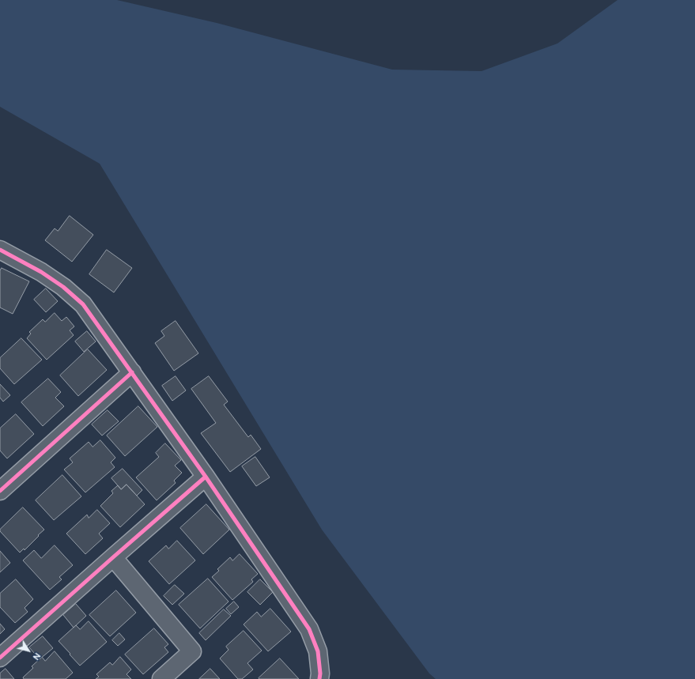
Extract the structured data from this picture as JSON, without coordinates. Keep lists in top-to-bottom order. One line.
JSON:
{"north":"bottom right"}
